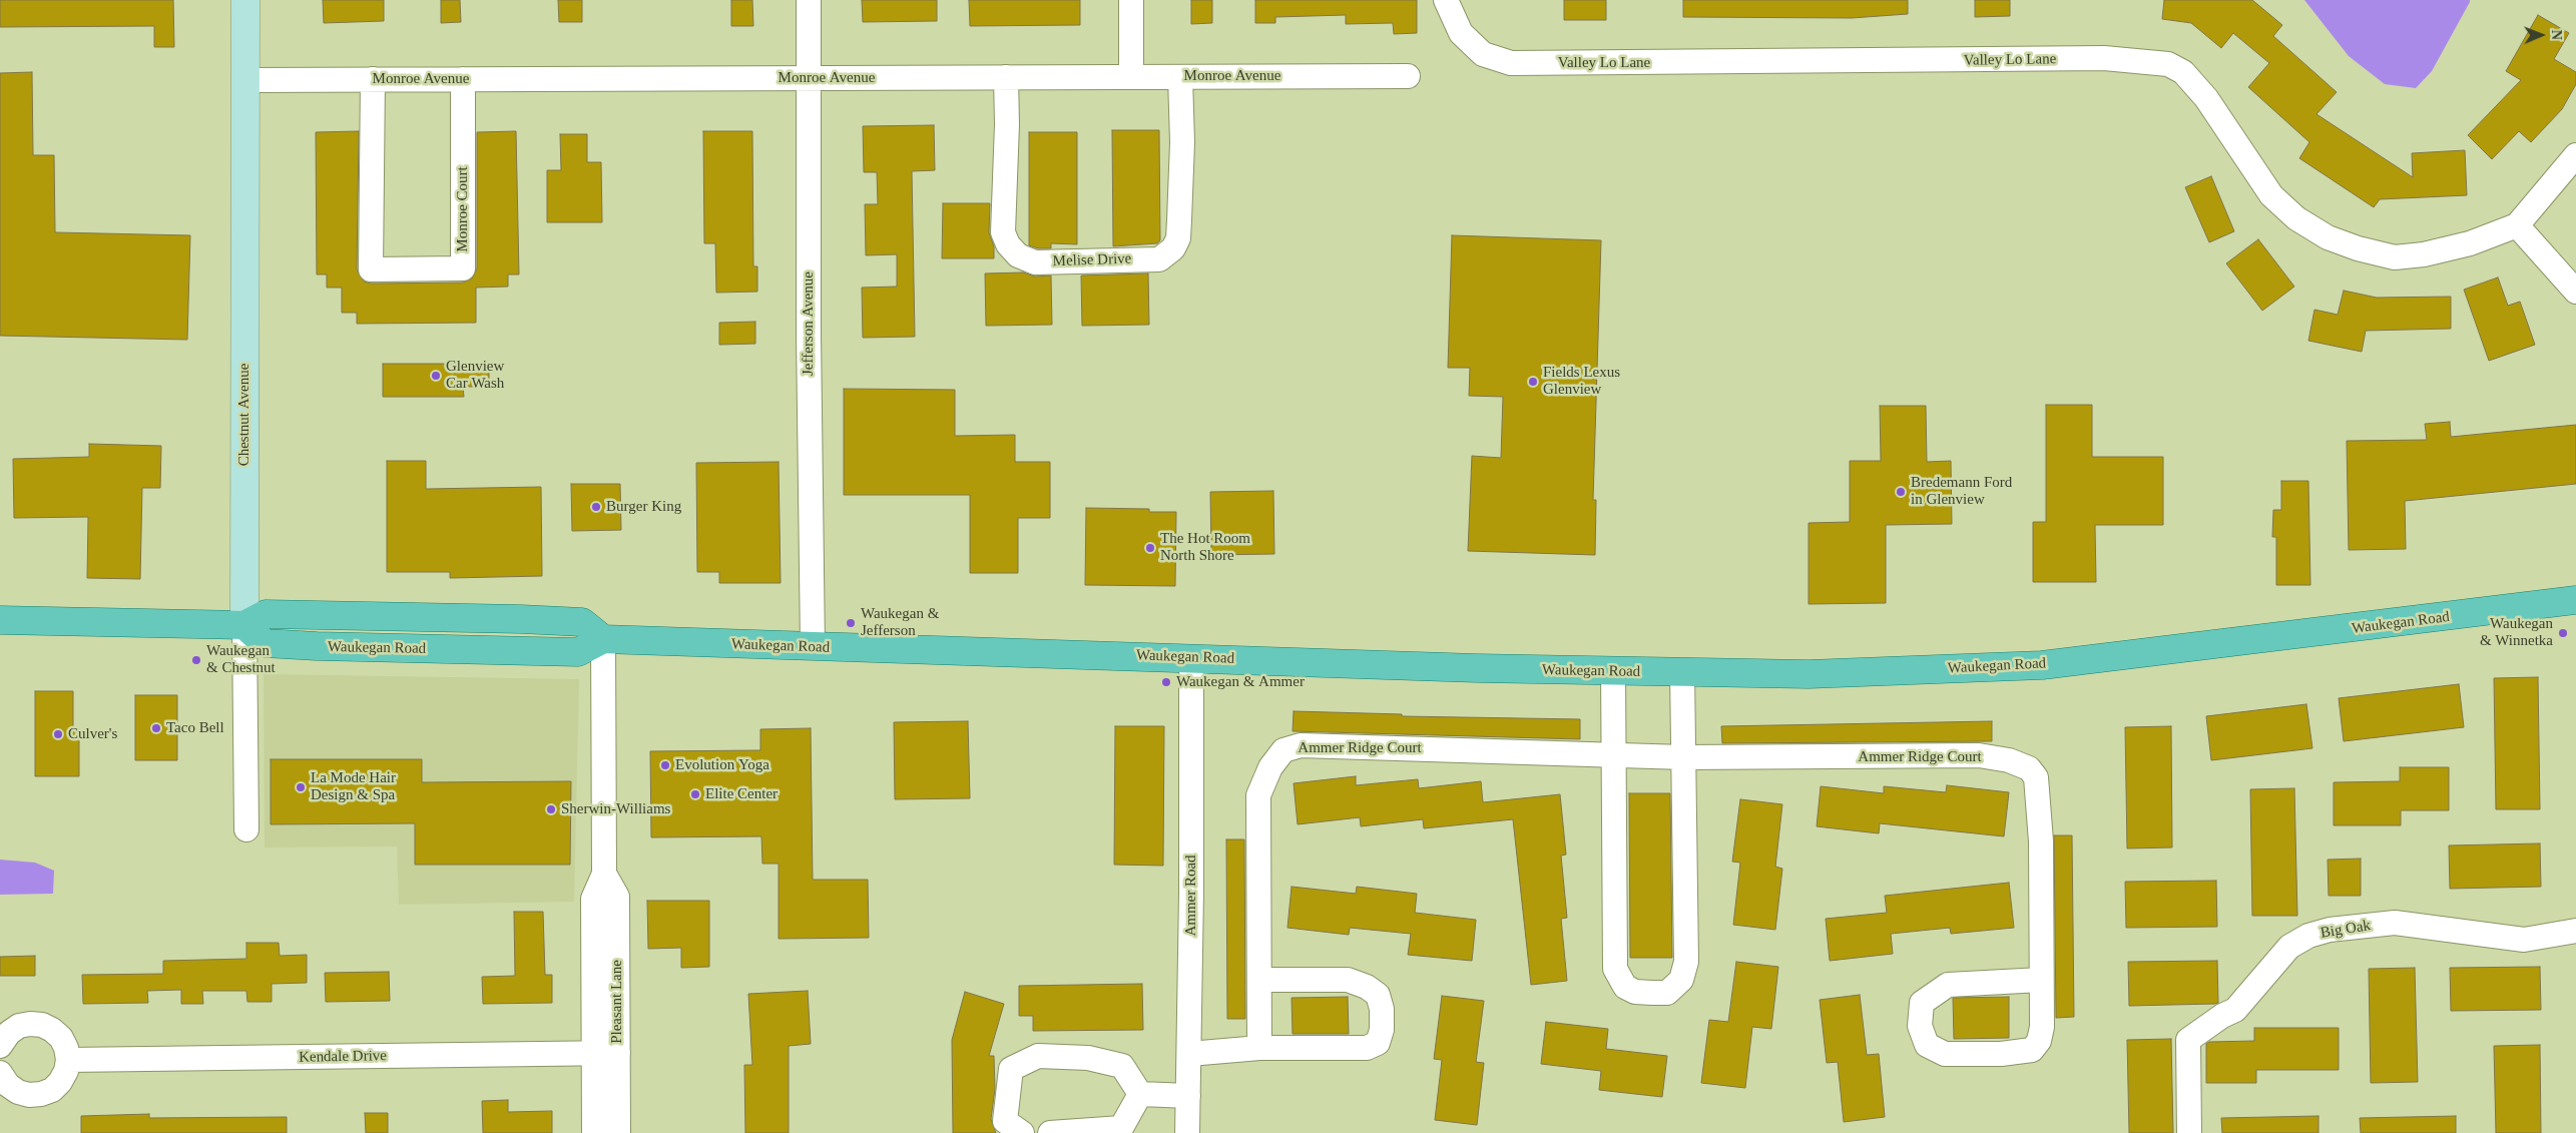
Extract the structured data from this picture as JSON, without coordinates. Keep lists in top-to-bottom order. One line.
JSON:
{"streets":{"main road":["Waukegan Road"],"street":["Valley Lo Lane","Monroe Avenue","Monroe Court","Melise Drive","Jefferson Avenue","Chestnut Avenue","Ammer Ridge Court","Ammer Road","Big Oak","Pleasant Lane","Kendale Drive"]},"crossings":[["Monroe Avenue","Monroe Court"],["Monroe Avenue","Melise Drive"],["Monroe Avenue","Jefferson Avenue"],["Monroe Avenue","Chestnut Avenue"],["Jefferson Avenue","Waukegan Road"],["Chestnut Avenue","Waukegan Road"],["Waukegan Road","Ammer Road"],["Waukegan Road","Pleasant Lane"],["Pleasant Lane","Kendale Drive"]],"places":["Glenview Car Wash","Fields Lexus Glenview","Bredemann Ford in Glenview","Burger King","The Hot Room North Shore","Waukegan & Jefferson","Waukegan & Winnetka","Waukegan & Chestnut","Waukegan & Ammer","Taco Bell","Culver's","Evolution Yoga","La Mode Hair Design & Spa","Elite Center","Sherwin-Williams"],"north":"right"}
